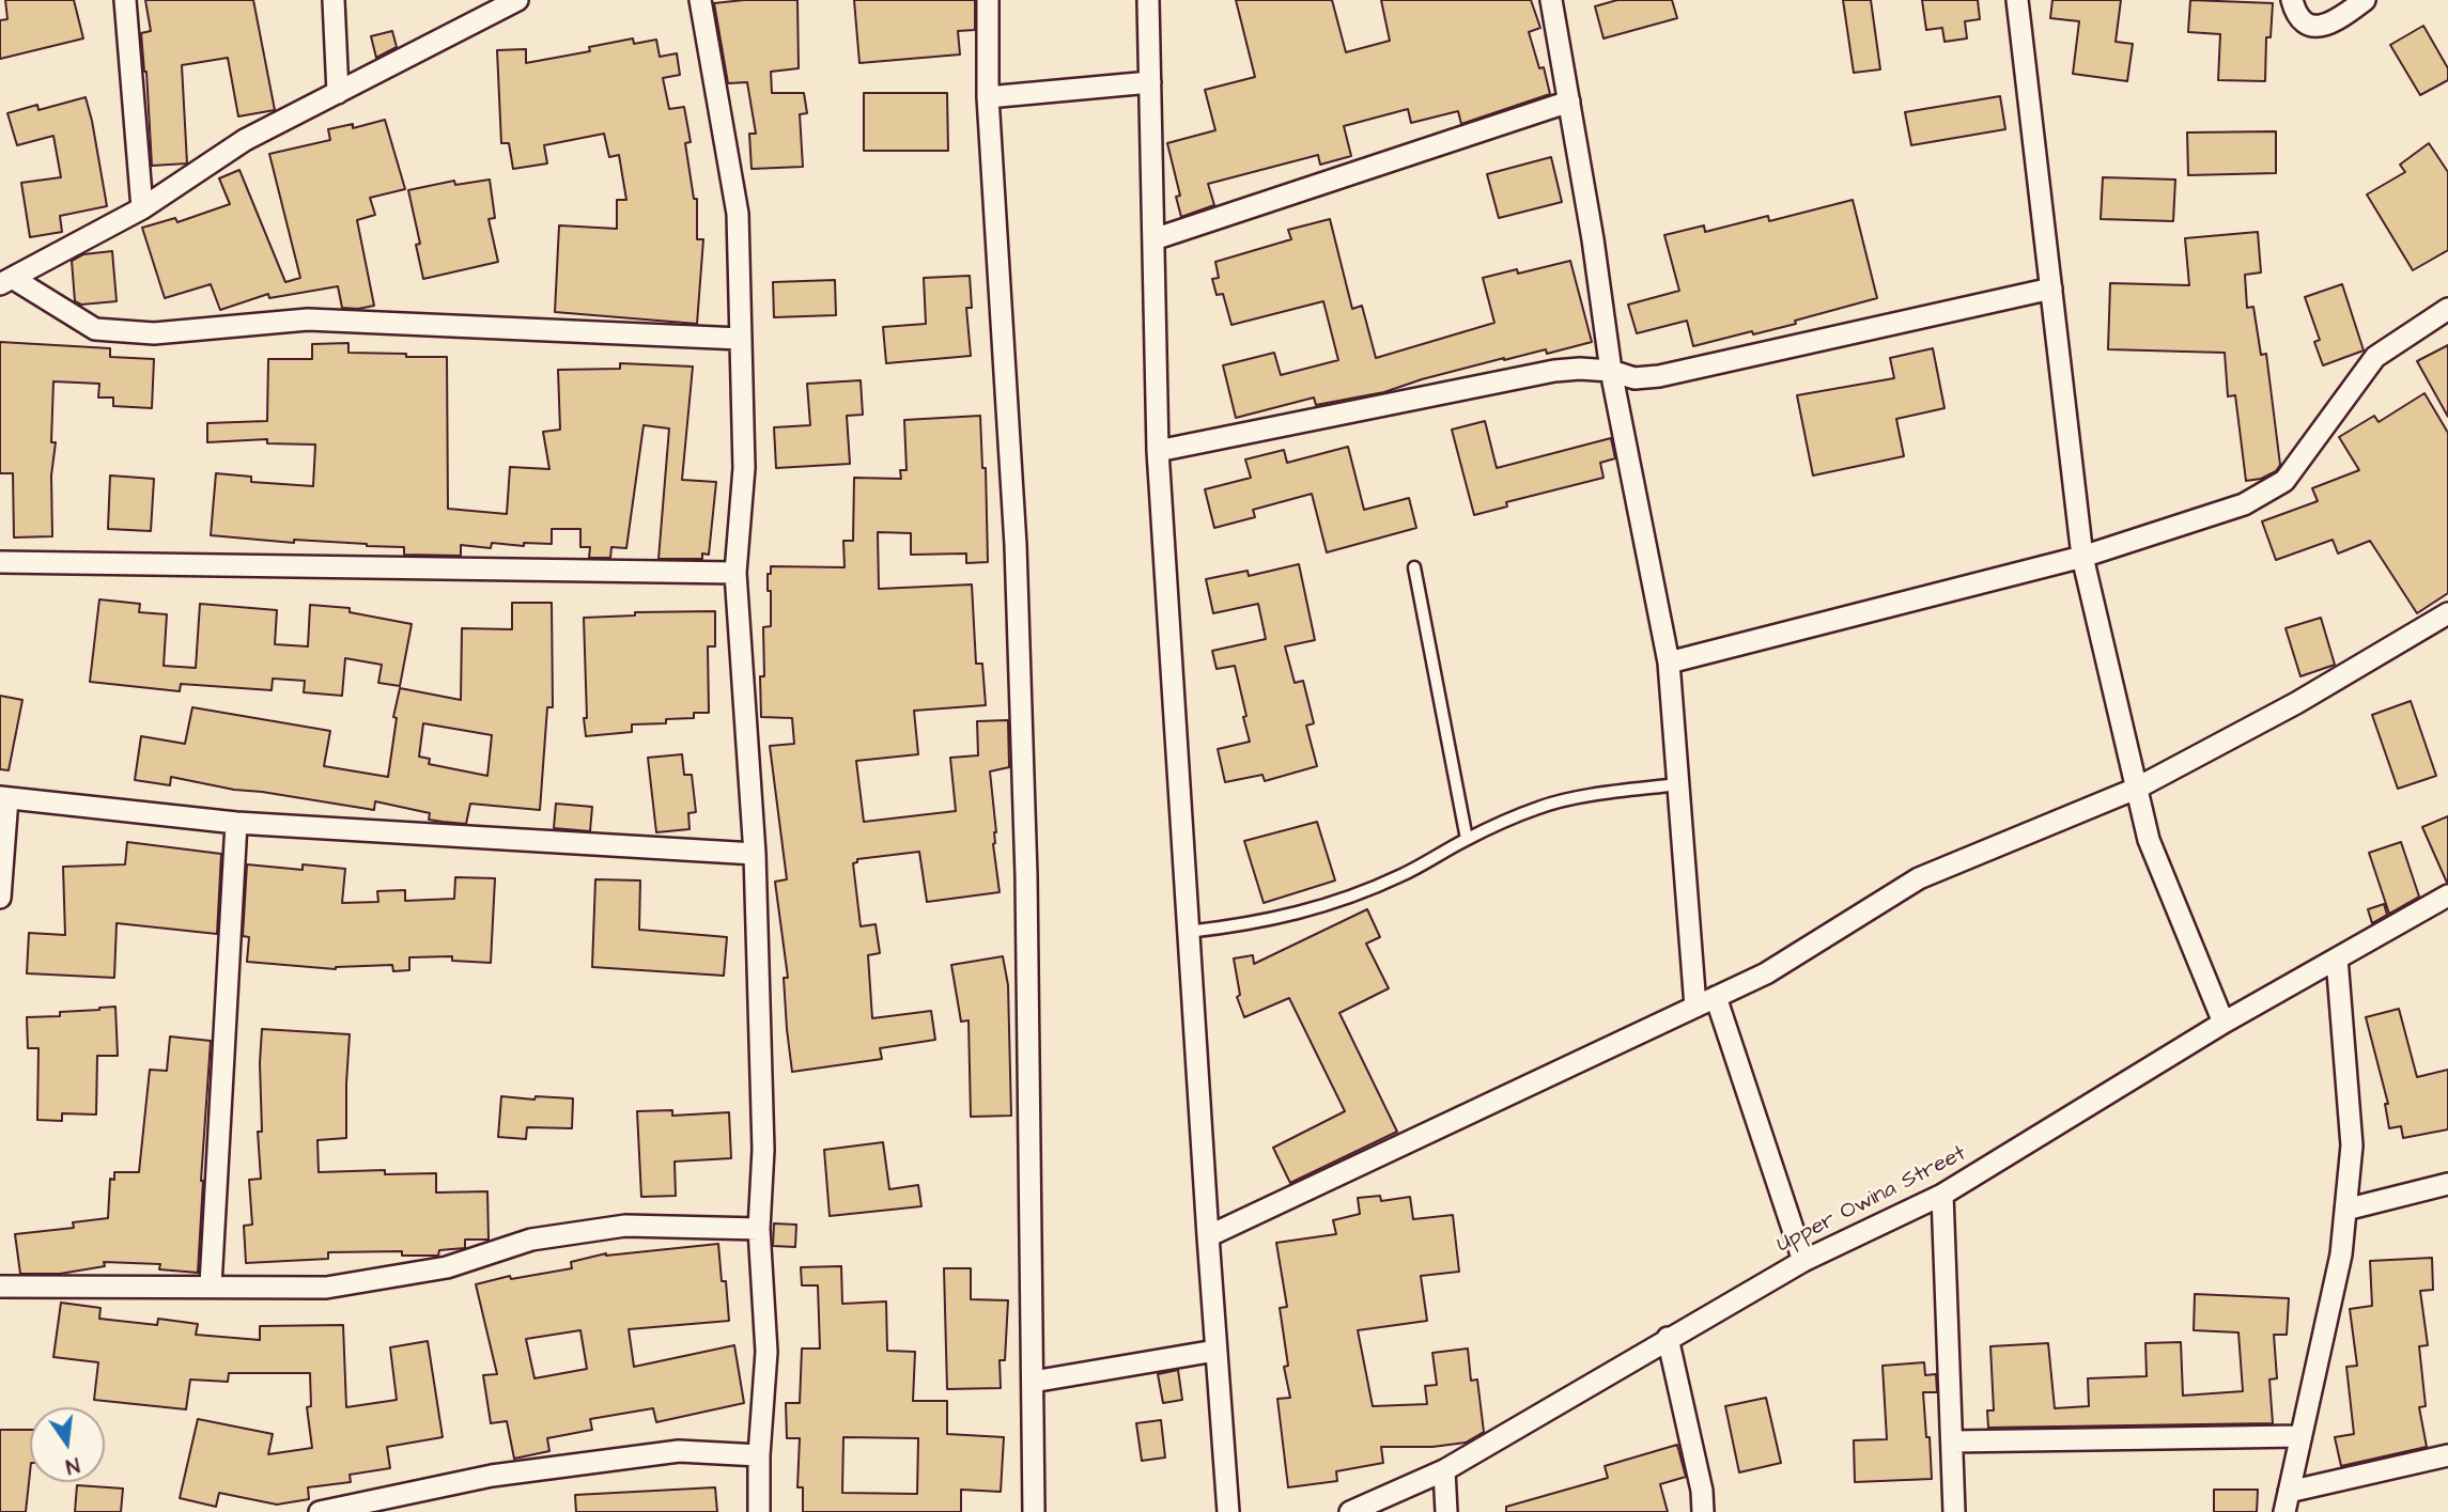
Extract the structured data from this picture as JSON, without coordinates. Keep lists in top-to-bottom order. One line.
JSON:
{"streets":{"street":["Upper Owina Street"]},"north":"bottom"}
